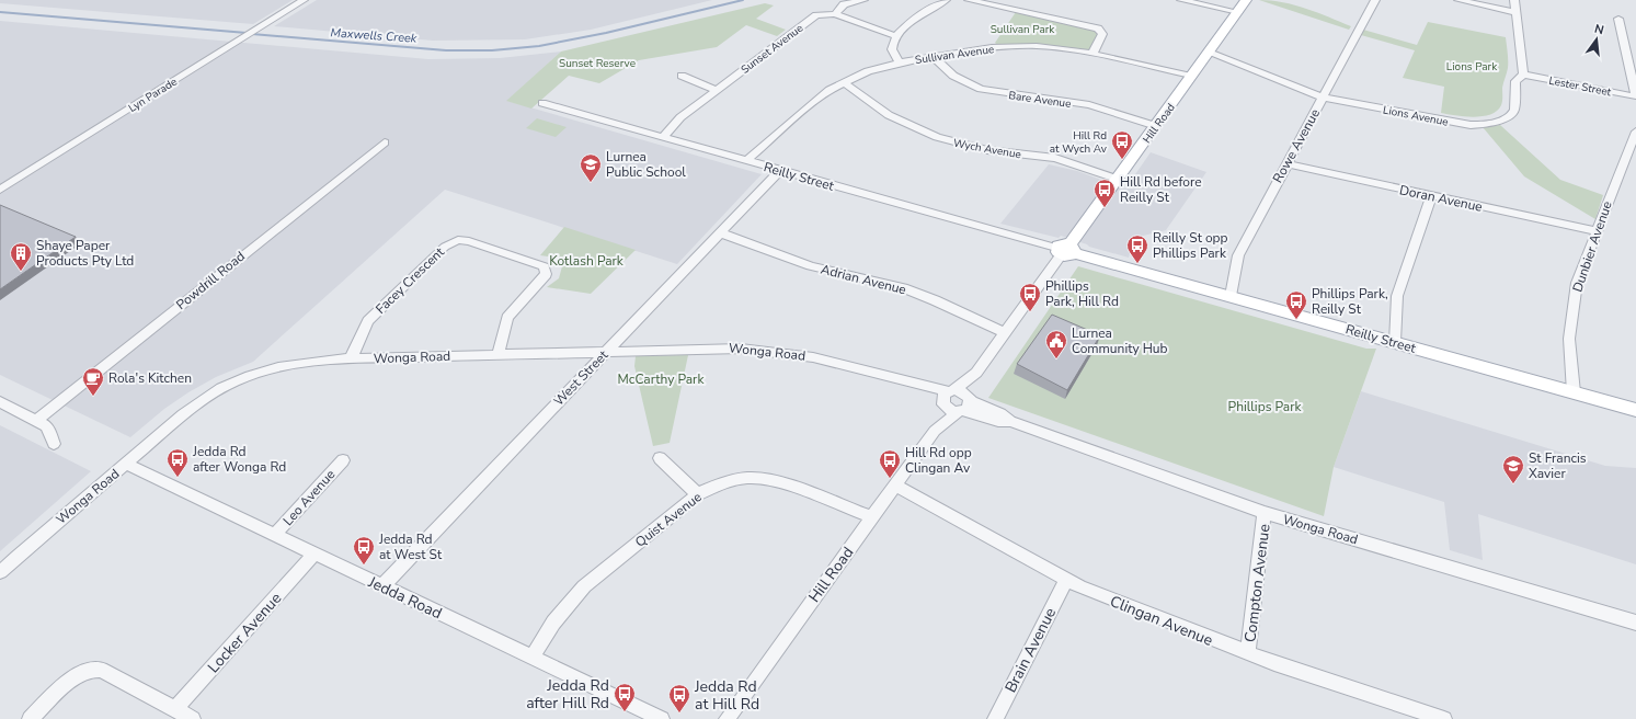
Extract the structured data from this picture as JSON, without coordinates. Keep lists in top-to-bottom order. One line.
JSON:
{"streets":{"main road":["Hill Road","Reilly Street"],"street":["Sunset Avenue","Sullivan Avenue","Lester Street","Lyn Parade","Bare Avenue","Lions Avenue","Rowe Avenue","Wych Avenue","Doran Avenue","Dunbier Avenue","Adrian Avenue","Powdrill Road","Facey Crescent","Wonga Road","West Street","Leo Avenue","Quist Avenue","Compton Avenue","Jedda Road","Clingan Avenue","Locker Avenue","Brain Avenue"]},"crossings":[["Sunset Avenue","Reilly Street"],["Sullivan Avenue","Bare Avenue"],["Sullivan Avenue","Hill Road"],["Sullivan Avenue","Wych Avenue"],["Sullivan Avenue","Reilly Street"],["Lester Street","Lions Avenue"],["Bare Avenue","Hill Road"],["Lions Avenue","Hill Road"],["Lions Avenue","Rowe Avenue"],["Hill Road","Wych Avenue"],["Hill Road","Reilly Street"],["Hill Road","Adrian Avenue"],["Hill Road","Wonga Road"],["Hill Road","Quist Avenue"],["Hill Road","Clingan Avenue"],["Rowe Avenue","Reilly Street"],["Rowe Avenue","Doran Avenue"],["Reilly Street","Dunbier Avenue"],["Reilly Street","West Street"],["Doran Avenue","Dunbier Avenue"],["Adrian Avenue","West Street"],["Facey Crescent","Wonga Road"],["Wonga Road","West Street"],["Wonga Road","Compton Avenue"],["Wonga Road","Jedda Road"],["West Street","Jedda Road"],["Leo Avenue","Jedda Road"],["Quist Avenue","Jedda Road"],["Compton Avenue","Clingan Avenue"],["Jedda Road","Locker Avenue"],["Clingan Avenue","Brain Avenue"]],"water":["Maxwells Creek"],"parks":["Sullivan Park","Sunset Reserve","Lions Park","Kotlash Park","McCarthy Park","Phillips Park"],"places":{"bus stop":["Hill Rd at Wych Av","Hill Rd before Reilly St","Reilly St opp Phillips Park","Phillips Park, Hill Rd","Phillips Park, Reilly St","Jedda Rd after Wonga Rd","Hill Rd opp Clingan Av","Jedda Rd at West St","Jedda Rd after Hill Rd","Jedda Rd at Hill Rd"],"school or university":["Lurnea Public School","St Francis Xavier"],"building":["Shaye Paper Products Pty Ltd"],"public building":["Lurnea Community Hub"],"cafe":["Rola's Kitchen"]},"north":"top"}
